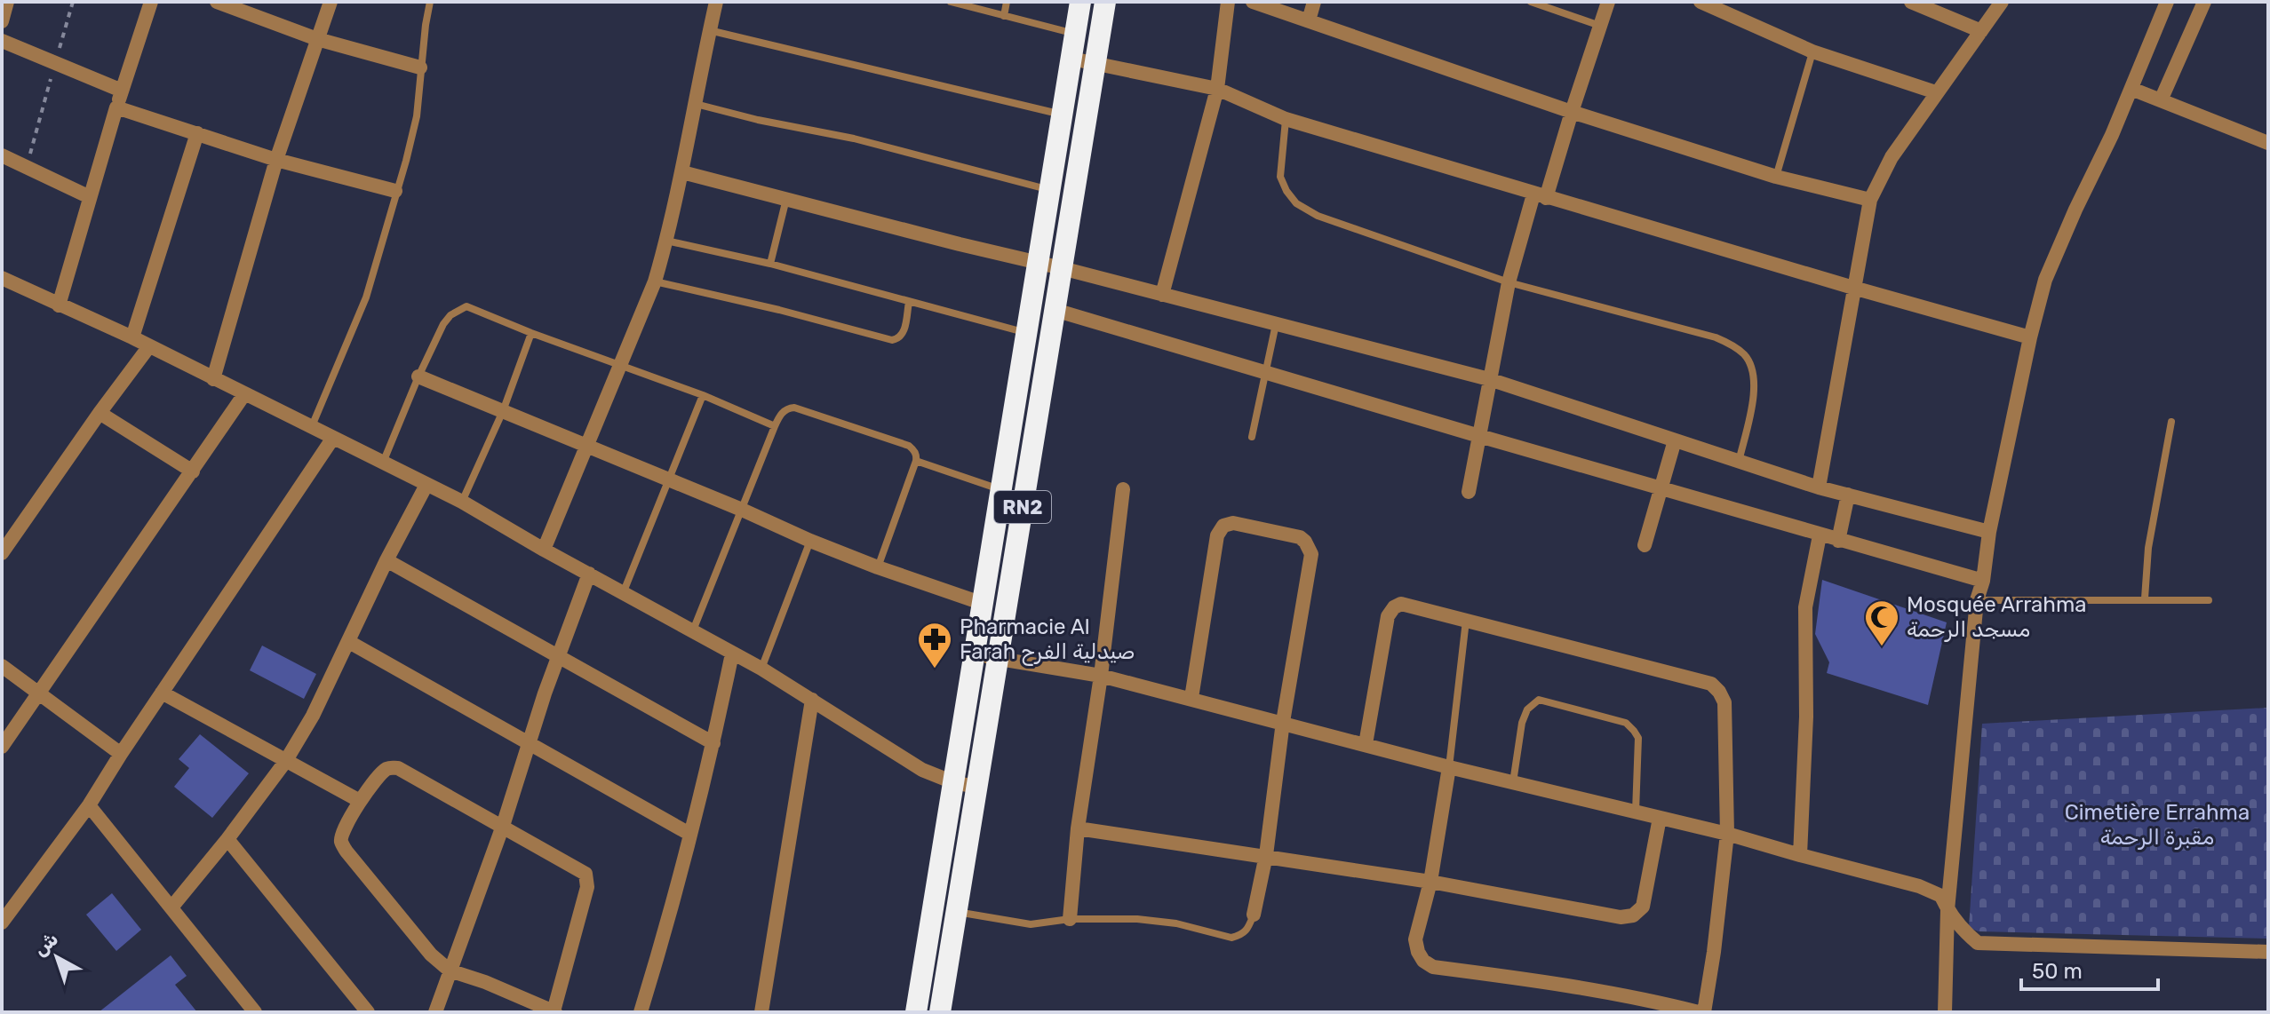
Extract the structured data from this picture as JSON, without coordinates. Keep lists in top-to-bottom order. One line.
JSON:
{"streets":{"highway":["RN2"]},"parks":["Cimetière Errahma مقبرة الرحمة"],"places":{"mosque":["Mosquée Arrahma مسجد الرحمة"],"pharmacy":["Pharmacie Al Farah صيدلية الفرح"]},"scale_bar":"50 m","north":"top left"}
